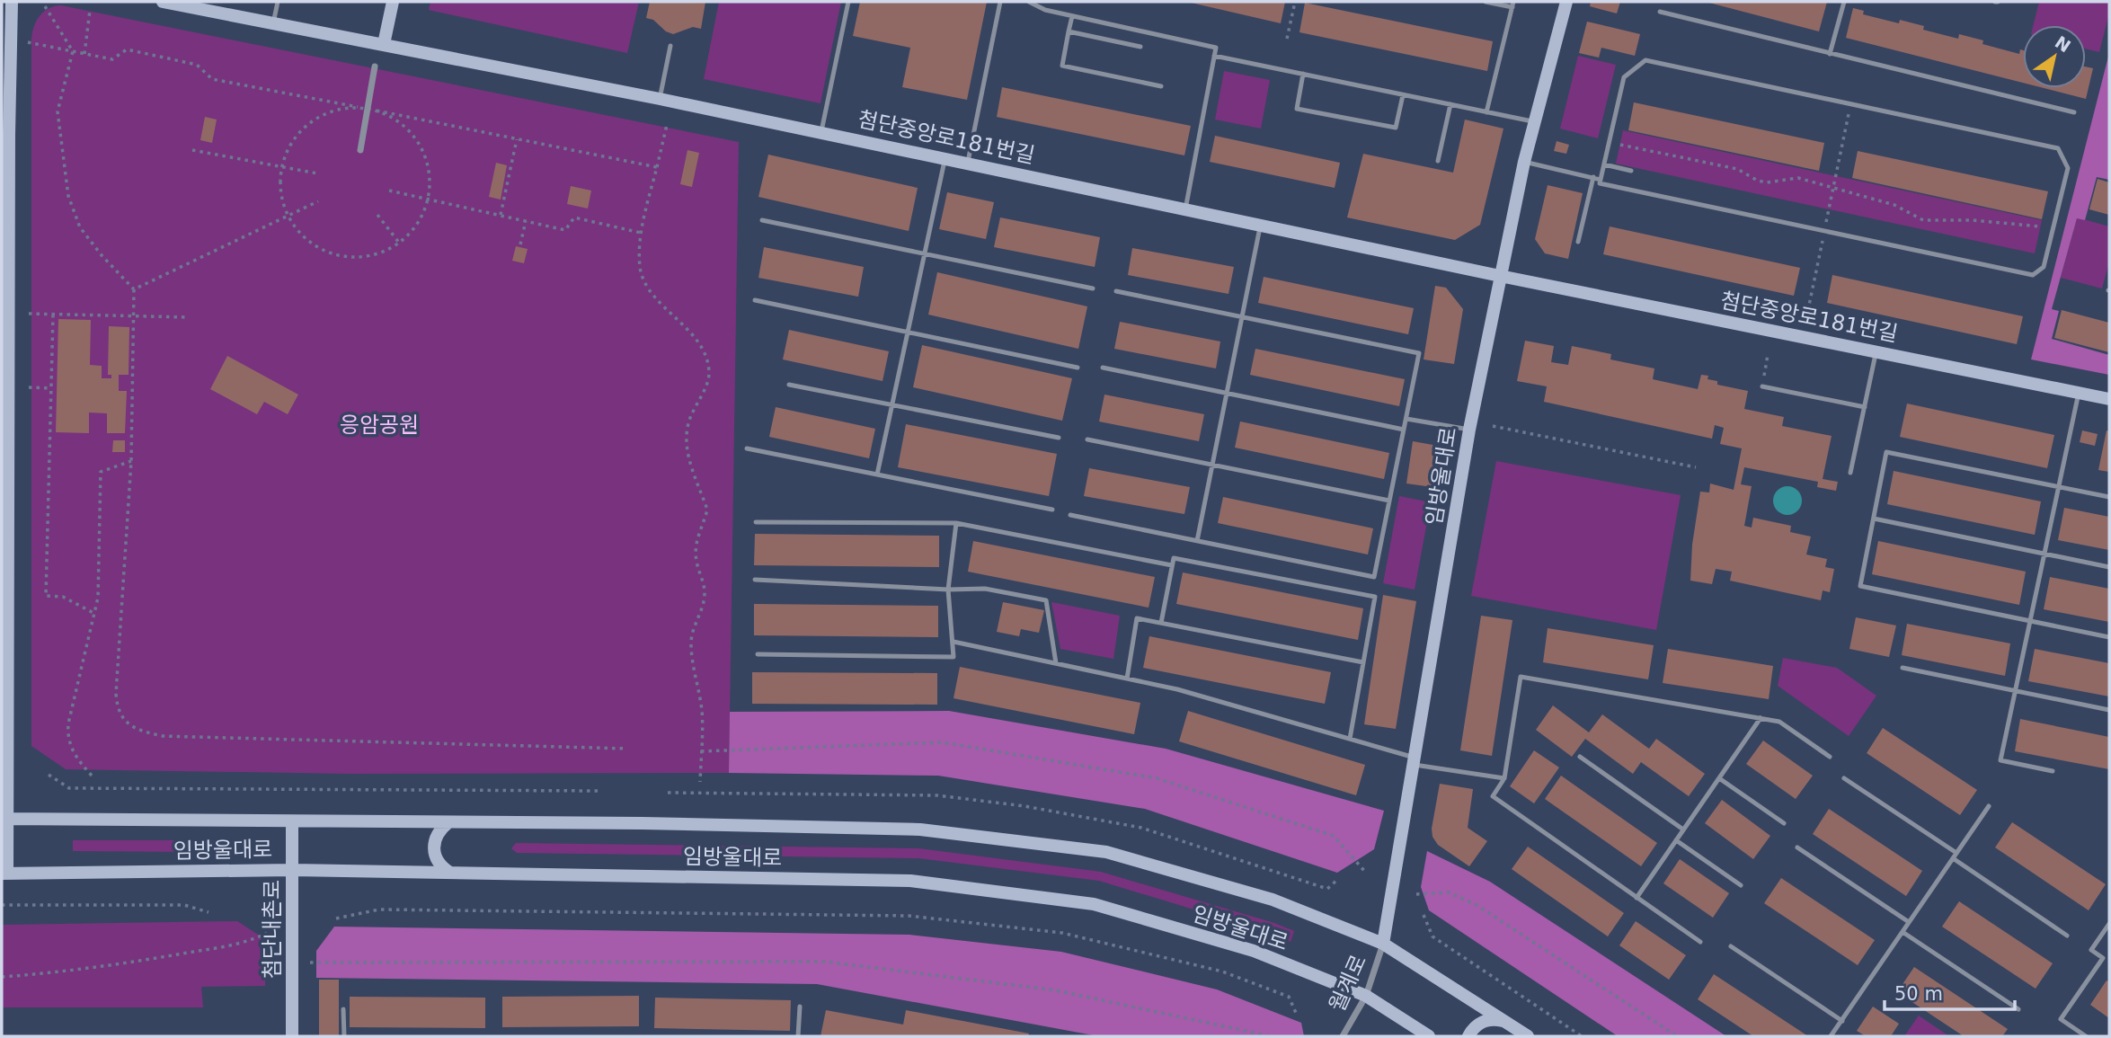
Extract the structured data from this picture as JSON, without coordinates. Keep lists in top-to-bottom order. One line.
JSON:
{"streets":{"street":["첨단중앙로181번길","임방울대로","첨단내촌로","월계로"]},"crossings":[["첨단중앙로181번길","임방울대로"],["임방울대로","첨단내촌로"],["임방울대로","월계로"]],"parks":["응암공원"],"scale_bar":"50 m","north":"top right"}
